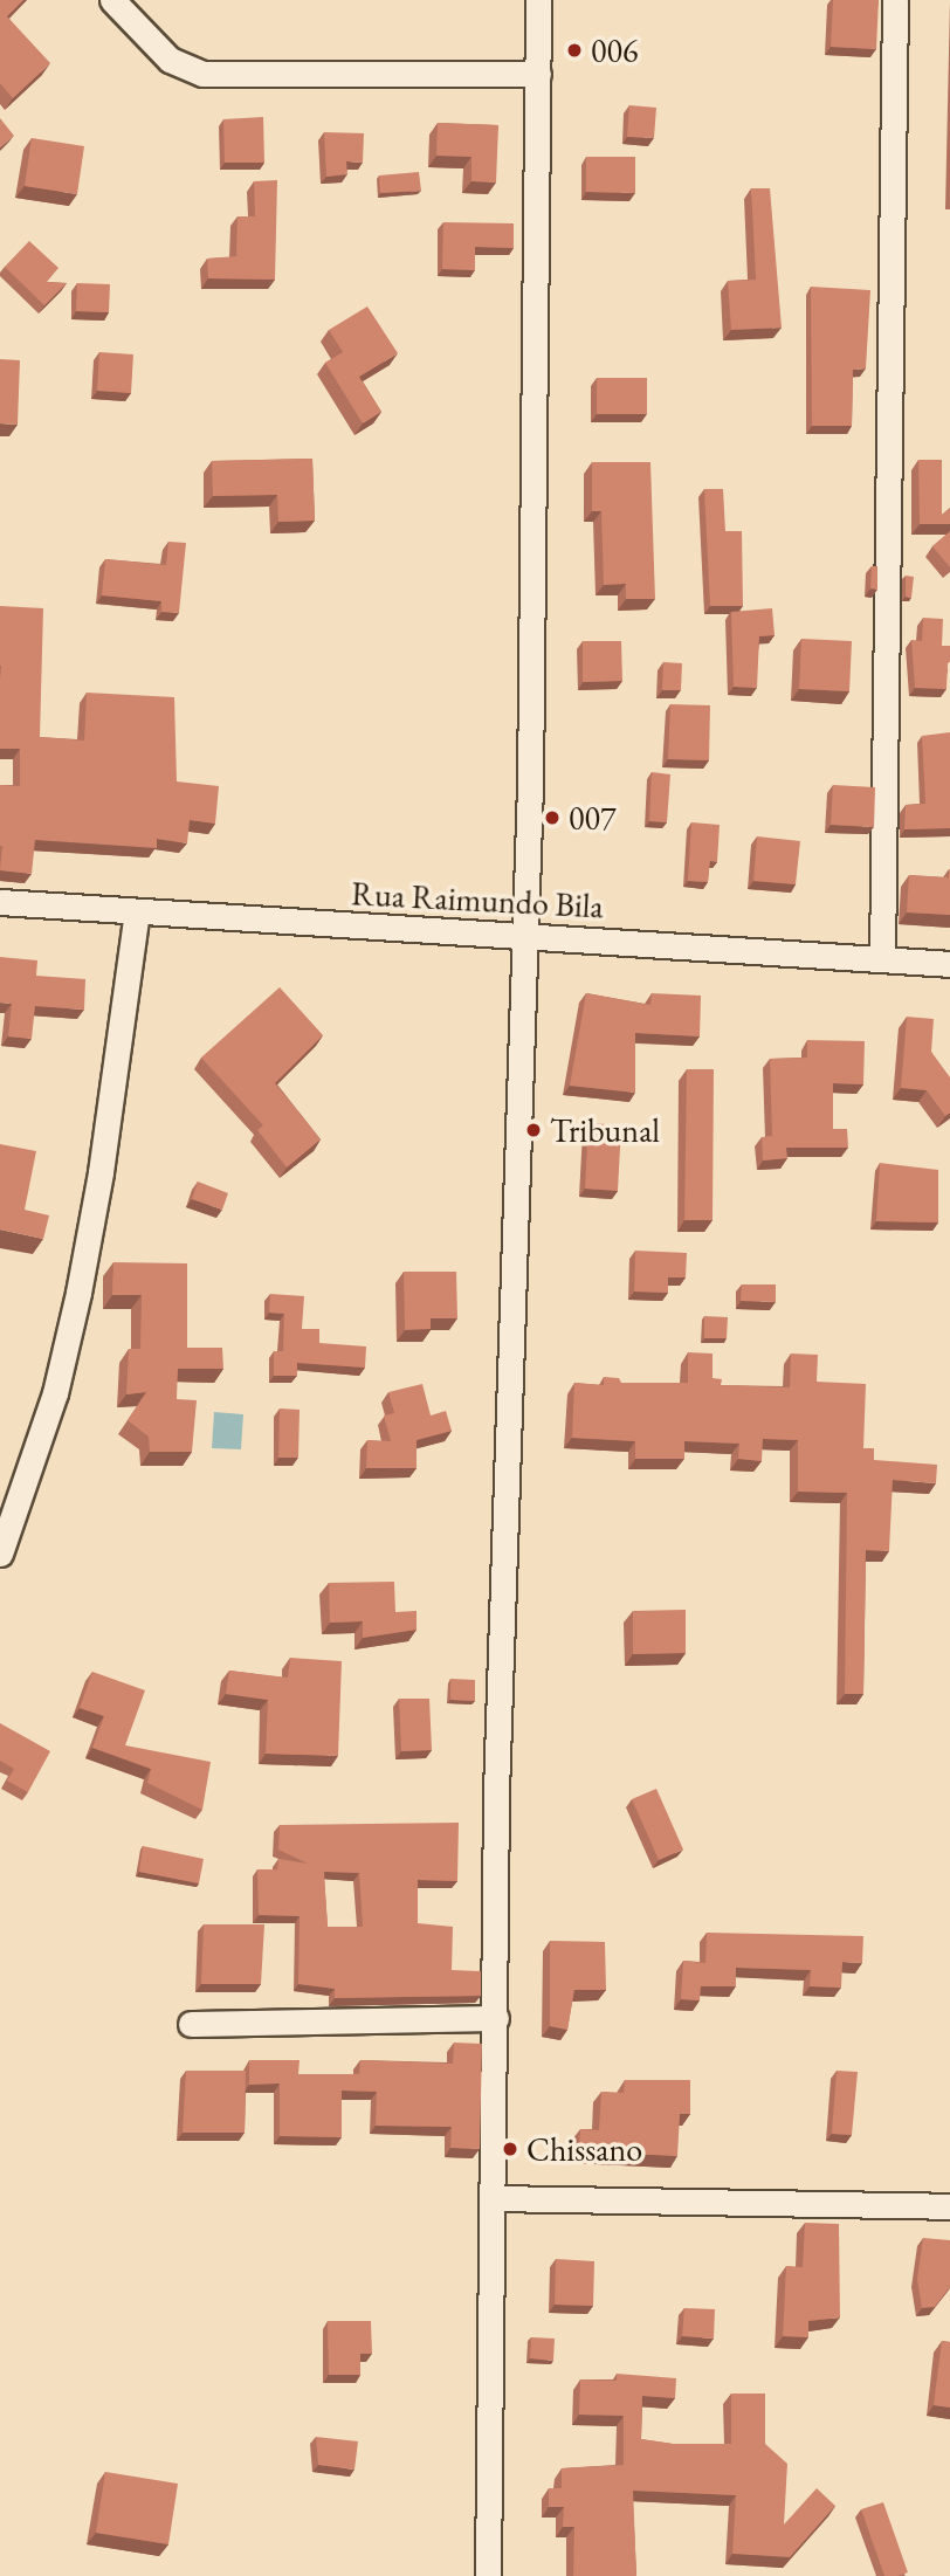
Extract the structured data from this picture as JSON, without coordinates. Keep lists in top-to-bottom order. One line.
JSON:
{"streets":{"street":["Rua Raimundo Bila"]},"places":["006","007","Tribunal","Chissano"]}
